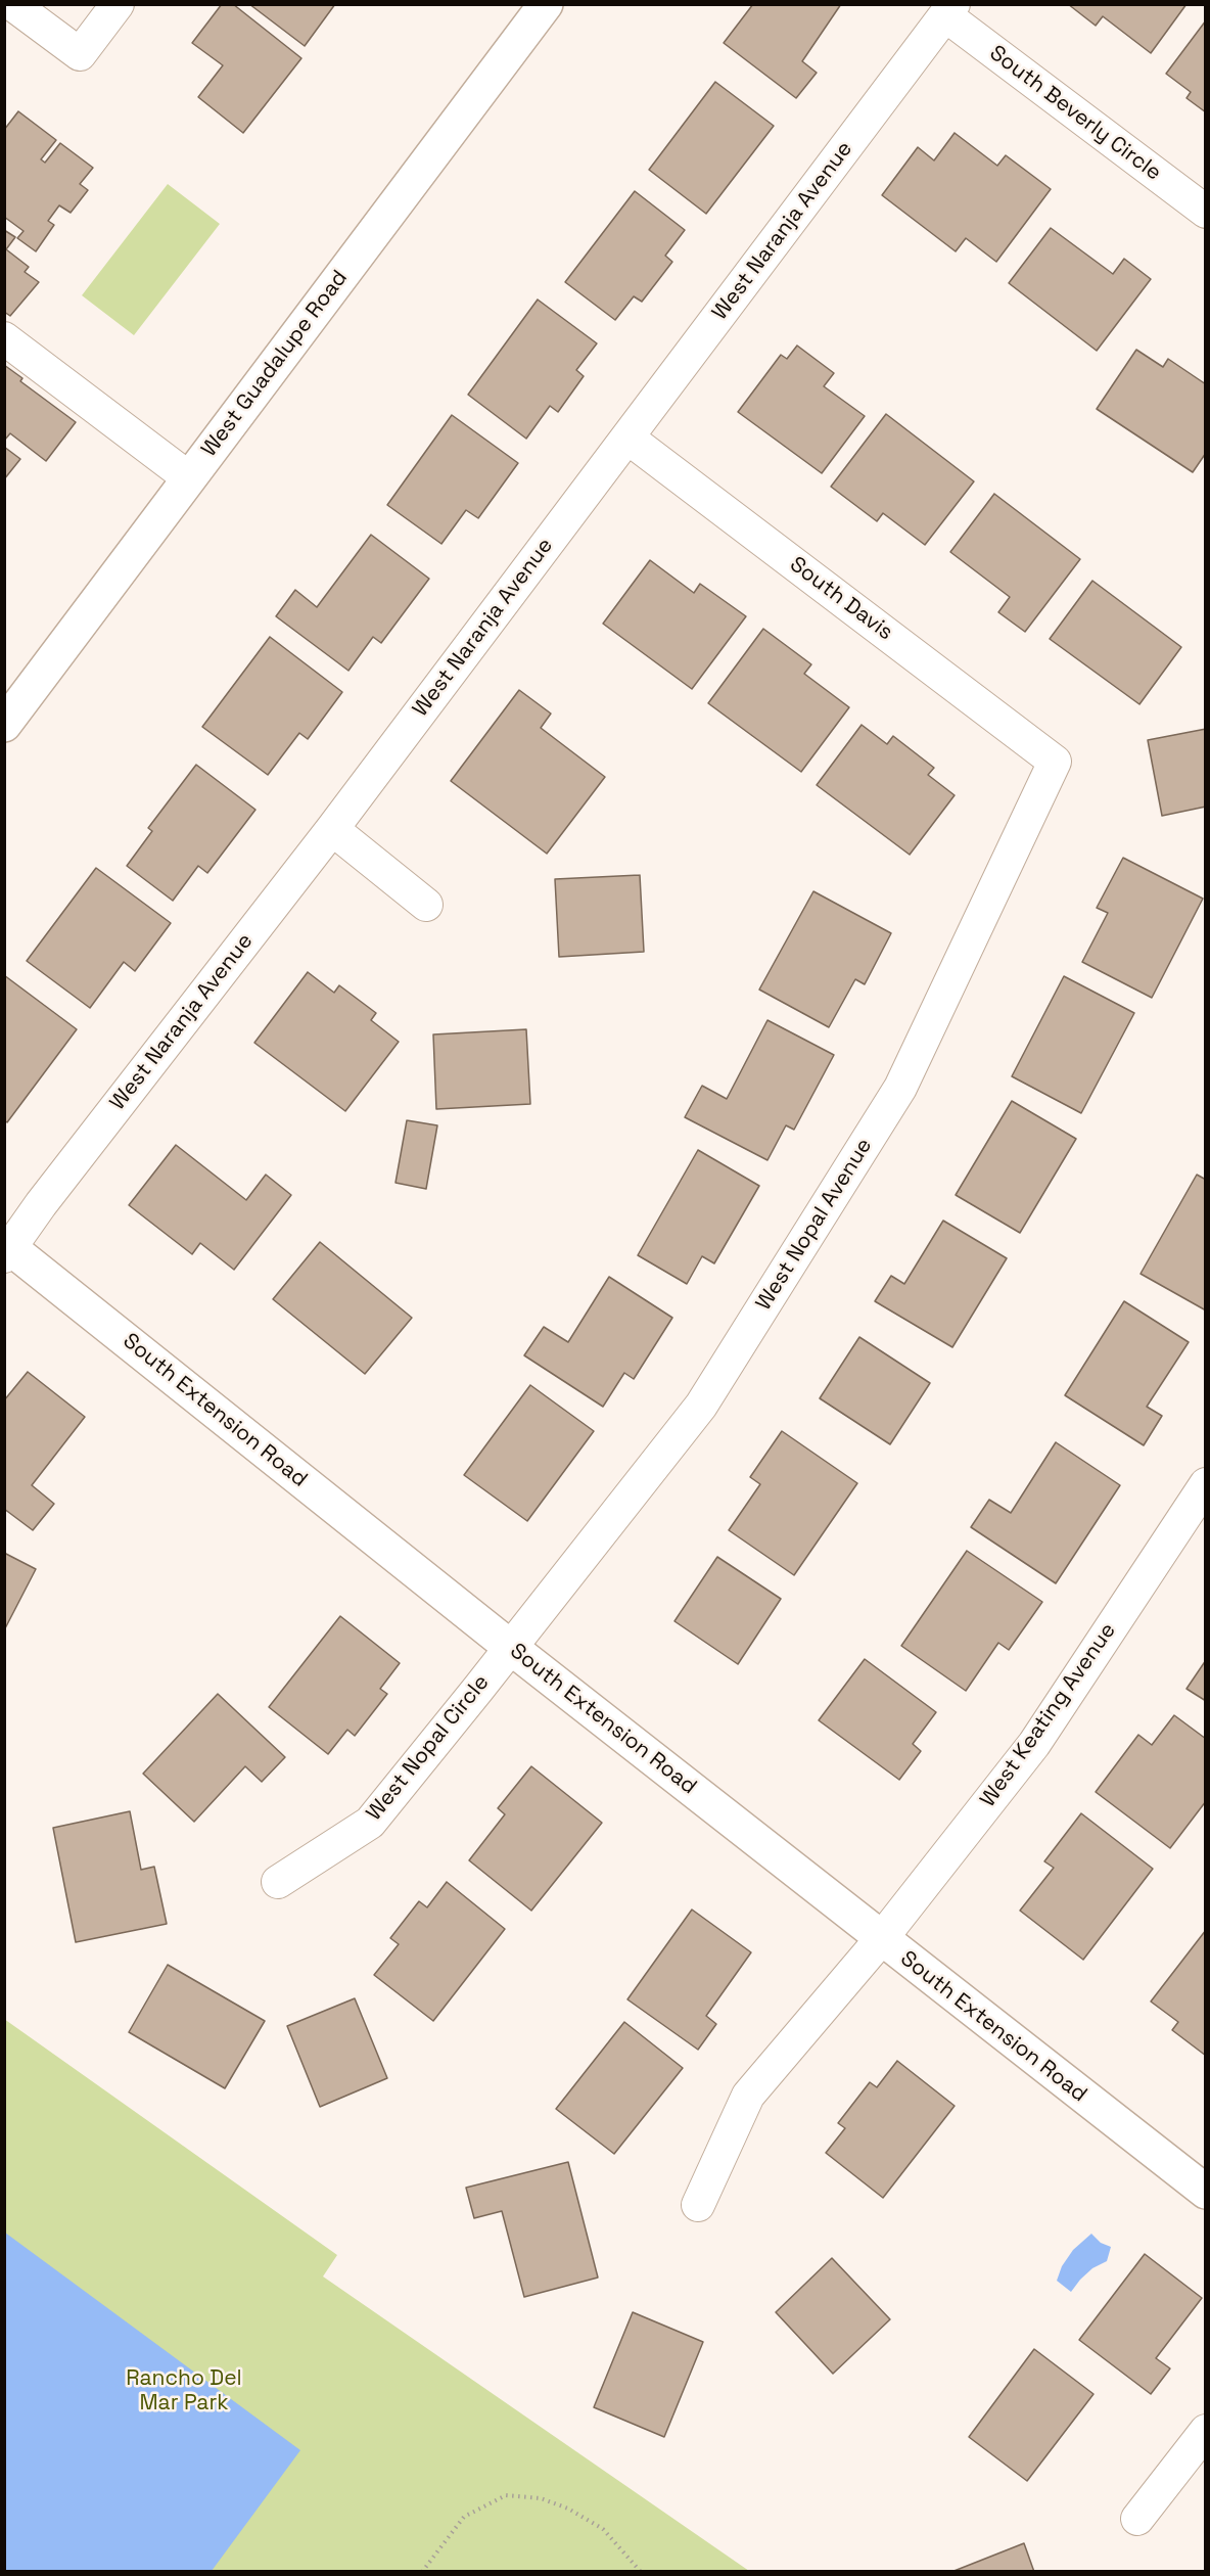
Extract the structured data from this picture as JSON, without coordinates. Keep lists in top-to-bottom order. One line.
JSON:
{"streets":{"street":["South Beverly Circle","West Naranja Avenue","West Guadalupe Road","South Davis","West Nopal Avenue","South Extension Road","West Keating Avenue","West Nopal Circle"]},"crossings":[["South Beverly Circle","West Naranja Avenue"],["West Naranja Avenue","South Davis"],["West Naranja Avenue","South Extension Road"],["South Davis","West Nopal Avenue"],["West Nopal Avenue","South Extension Road"],["West Nopal Avenue","West Nopal Circle"],["South Extension Road","West Keating Avenue"],["South Extension Road","West Nopal Circle"]],"parks":["Rancho Del Mar Park"]}
